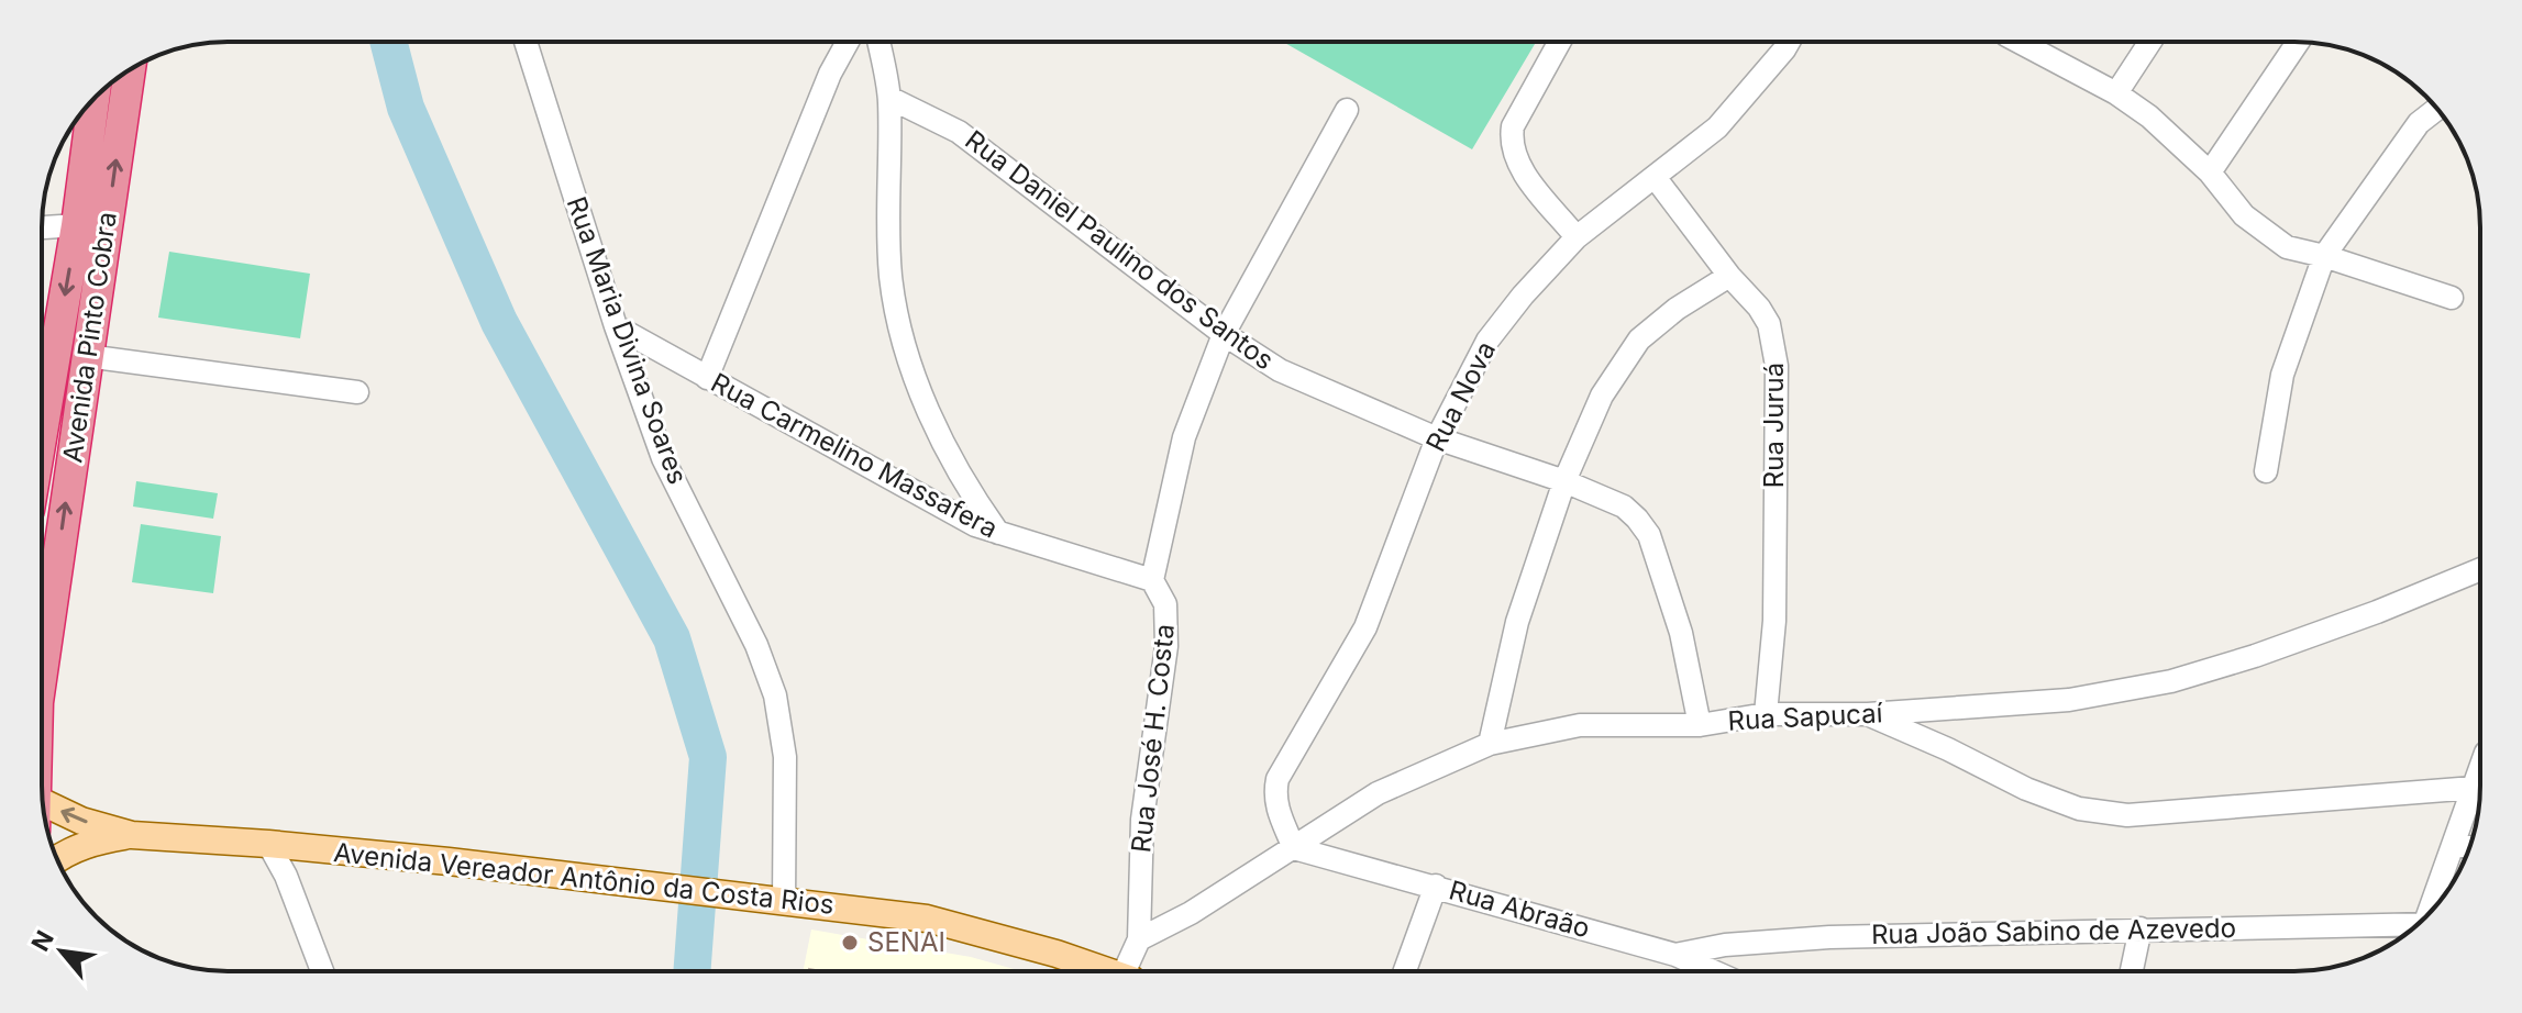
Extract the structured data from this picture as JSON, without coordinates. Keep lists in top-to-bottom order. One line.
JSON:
{"streets":{"highway":["Avenida Pinto Cobra"],"main road":["Avenida Vereador Antônio da Costa Rios"],"street":["Rua Daniel Paulino dos Santos","Rua Maria Divina Soares","Rua Nova","Rua Juruá","Rua Carmelino Massafera","Rua Sapucaí","Rua José H. Costa","Rua Abraão","Rua João Sabino de Azevedo"]},"crossings":[["Rua Daniel Paulino dos Santos","Rua Nova"],["Rua Daniel Paulino dos Santos","Rua Sapucaí"],["Rua Maria Divina Soares","Rua Carmelino Massafera"],["Rua Maria Divina Soares","Avenida Vereador Antônio da Costa Rios"],["Rua Nova","Rua Juruá"],["Rua Nova","Rua Sapucaí"],["Rua Nova","Rua Abraão"],["Rua Juruá","Rua Sapucaí"],["Rua Carmelino Massafera","Rua José H. Costa"],["Rua Sapucaí","Rua José H. Costa"],["Rua Sapucaí","Rua Abraão"],["Rua Abraão","Rua João Sabino de Azevedo"]],"places":["SENAI"],"north":"top left"}
